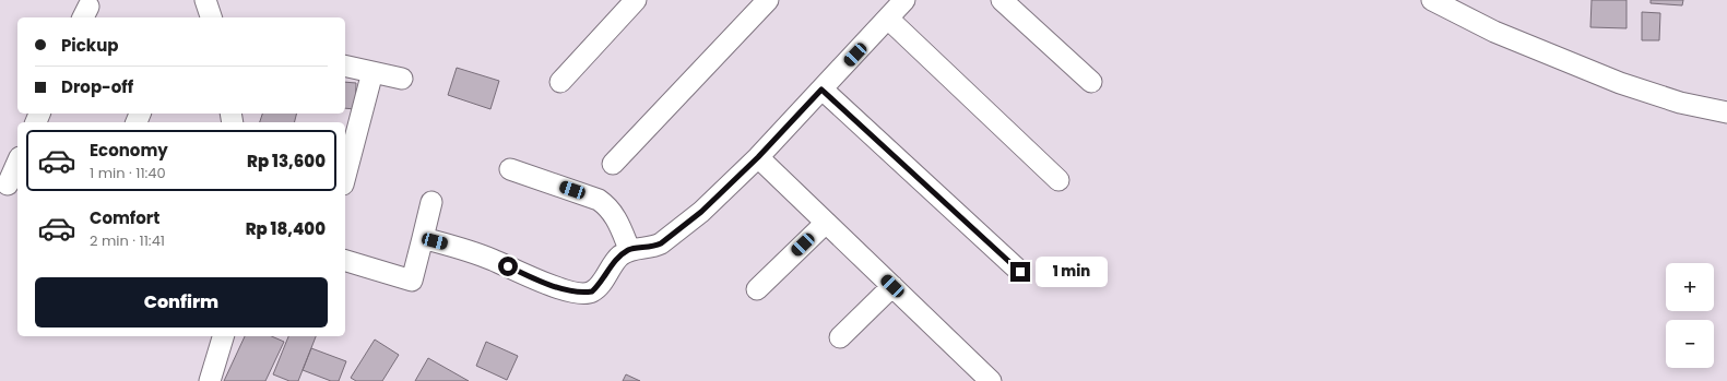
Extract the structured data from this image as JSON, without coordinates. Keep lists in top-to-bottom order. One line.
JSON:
{"page":{"banner":["Pickup","Drop-off"],"list":[{"name":"Economy","note":"1 min · 11:40","value":"Rp 13,600"},{"name":"Comfort","note":"2 min · 11:41","value":"Rp 18,400"}],"bubble":"1 min","map_buttons":["+","−"],"buttons":"Confirm"}}
